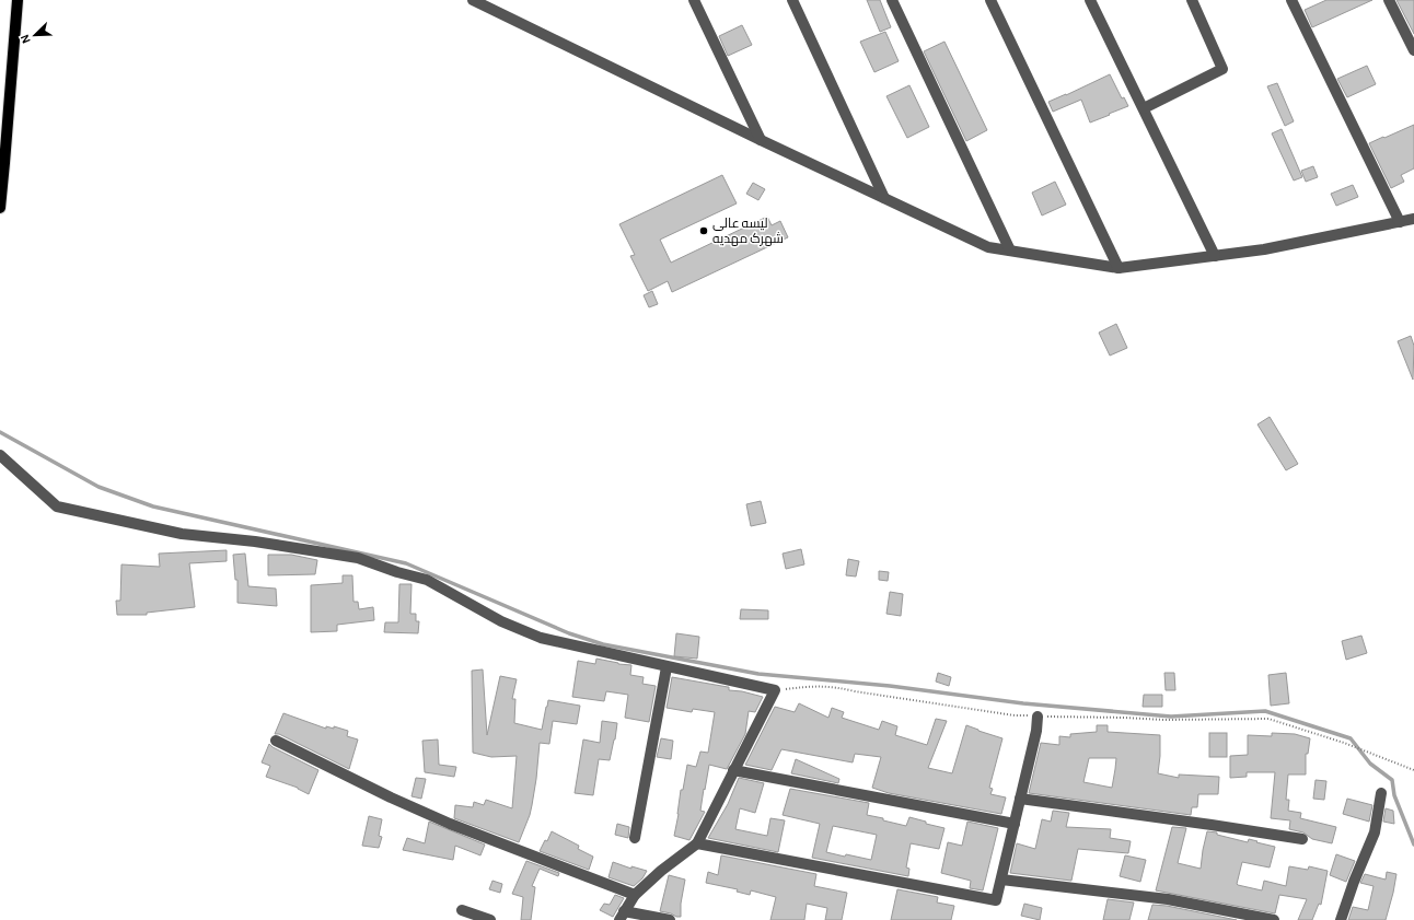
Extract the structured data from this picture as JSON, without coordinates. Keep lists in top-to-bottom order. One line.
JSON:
{"places":["لیسه عالی شهرک مهدیه"],"north":"bottom left"}
